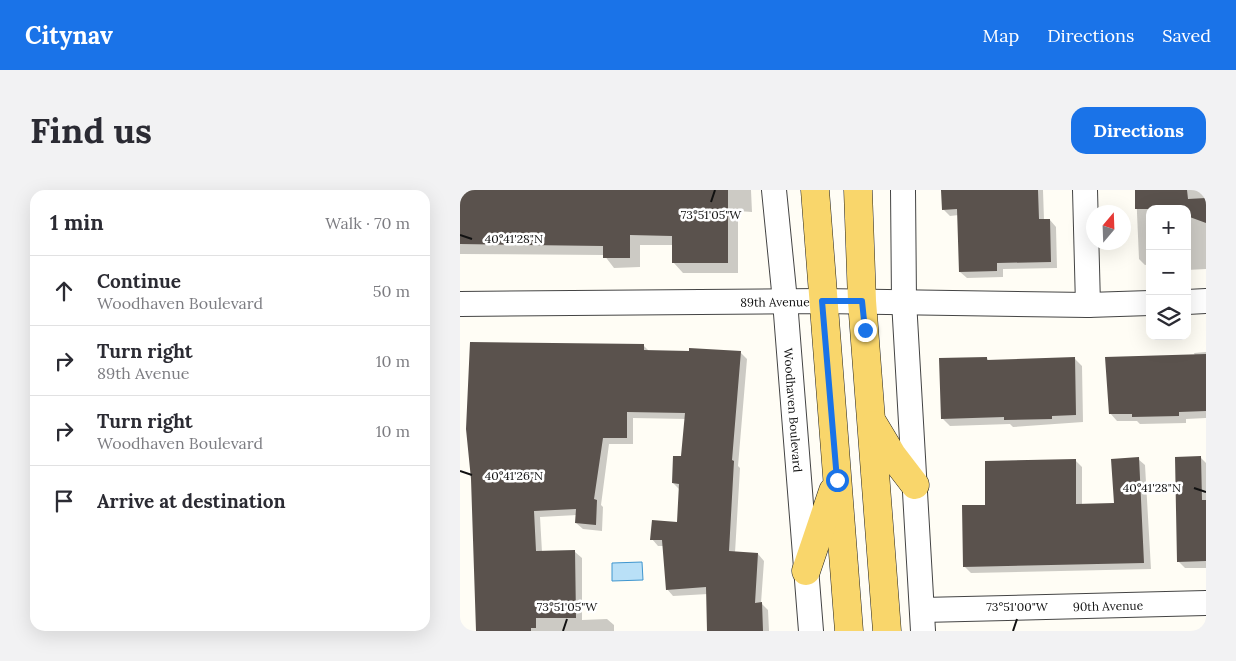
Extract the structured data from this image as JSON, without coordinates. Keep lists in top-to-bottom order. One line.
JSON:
{"streets":{"street":["89th Avenue","Woodhaven Boulevard","90th Avenue"]},"crossings":[["89th Avenue","Woodhaven Boulevard"]],"north":"top","page":{"header":"Citynav","nav":["Map","Directions","Saved"],"buttons":"Directions","title":"Find us","heading":["1 min","Walk · 70 m"],"map_buttons":["+","−"],"list":[["Continue","Woodhaven Boulevard","50 m"],["Turn right","89th Avenue","10 m"],["Turn right","Woodhaven Boulevard","10 m"],"Arrive at destination"]},"coordinates":["73°51'05\"W","40°41'28\"N","40°41'26\"N","73°51'00\"W"]}
